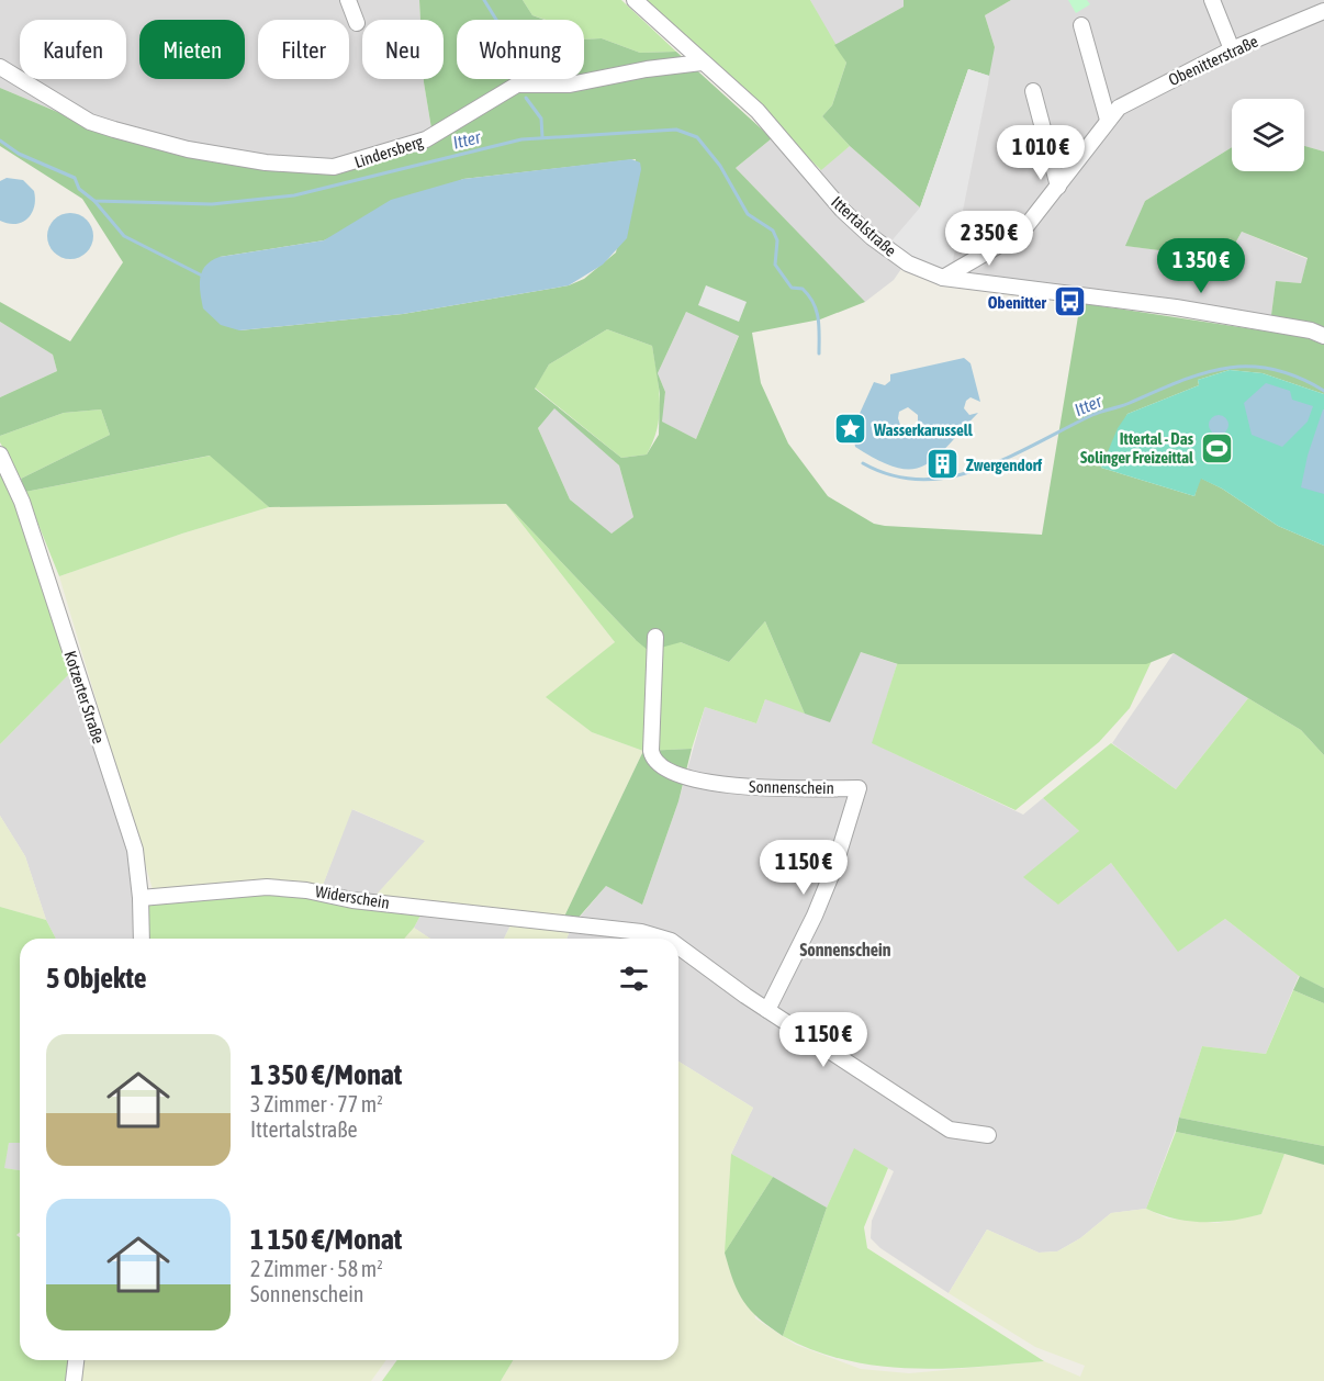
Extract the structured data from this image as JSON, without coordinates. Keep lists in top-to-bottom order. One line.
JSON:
{"streets":{"street":["Obenitterstraße","Lindersberg","Ittertalstraße","Kotzerter Straße","Sonnenschein","Widerschein"]},"crossings":[["Obenitterstraße","Ittertalstraße"],["Lindersberg","Ittertalstraße"],["Kotzerter Straße","Widerschein"],["Sonnenschein","Widerschein"]],"districts":["Sonnenschein"],"water":["Itter"],"places":{"bus stop":["Obenitter"],"place":["Wasserkarussell"],"sports":["Ittertal - Das Solinger Freizeittal"],"building":["Zwergendorf"]},"page":{"chip":["Kaufen","Mieten","Filter","Neu","Wohnung"],"price":["1 010 €","2 350 €","1 350 €","1 150 €","1 150 €"],"heading":"5 Objekte","list":[{"name":"1 350 €/Monat","note":"3 Zimmer · 77 m² · Ittertalstraße"},{"name":"1 150 €/Monat","note":"2 Zimmer · 58 m² · Sonnenschein"}]}}
